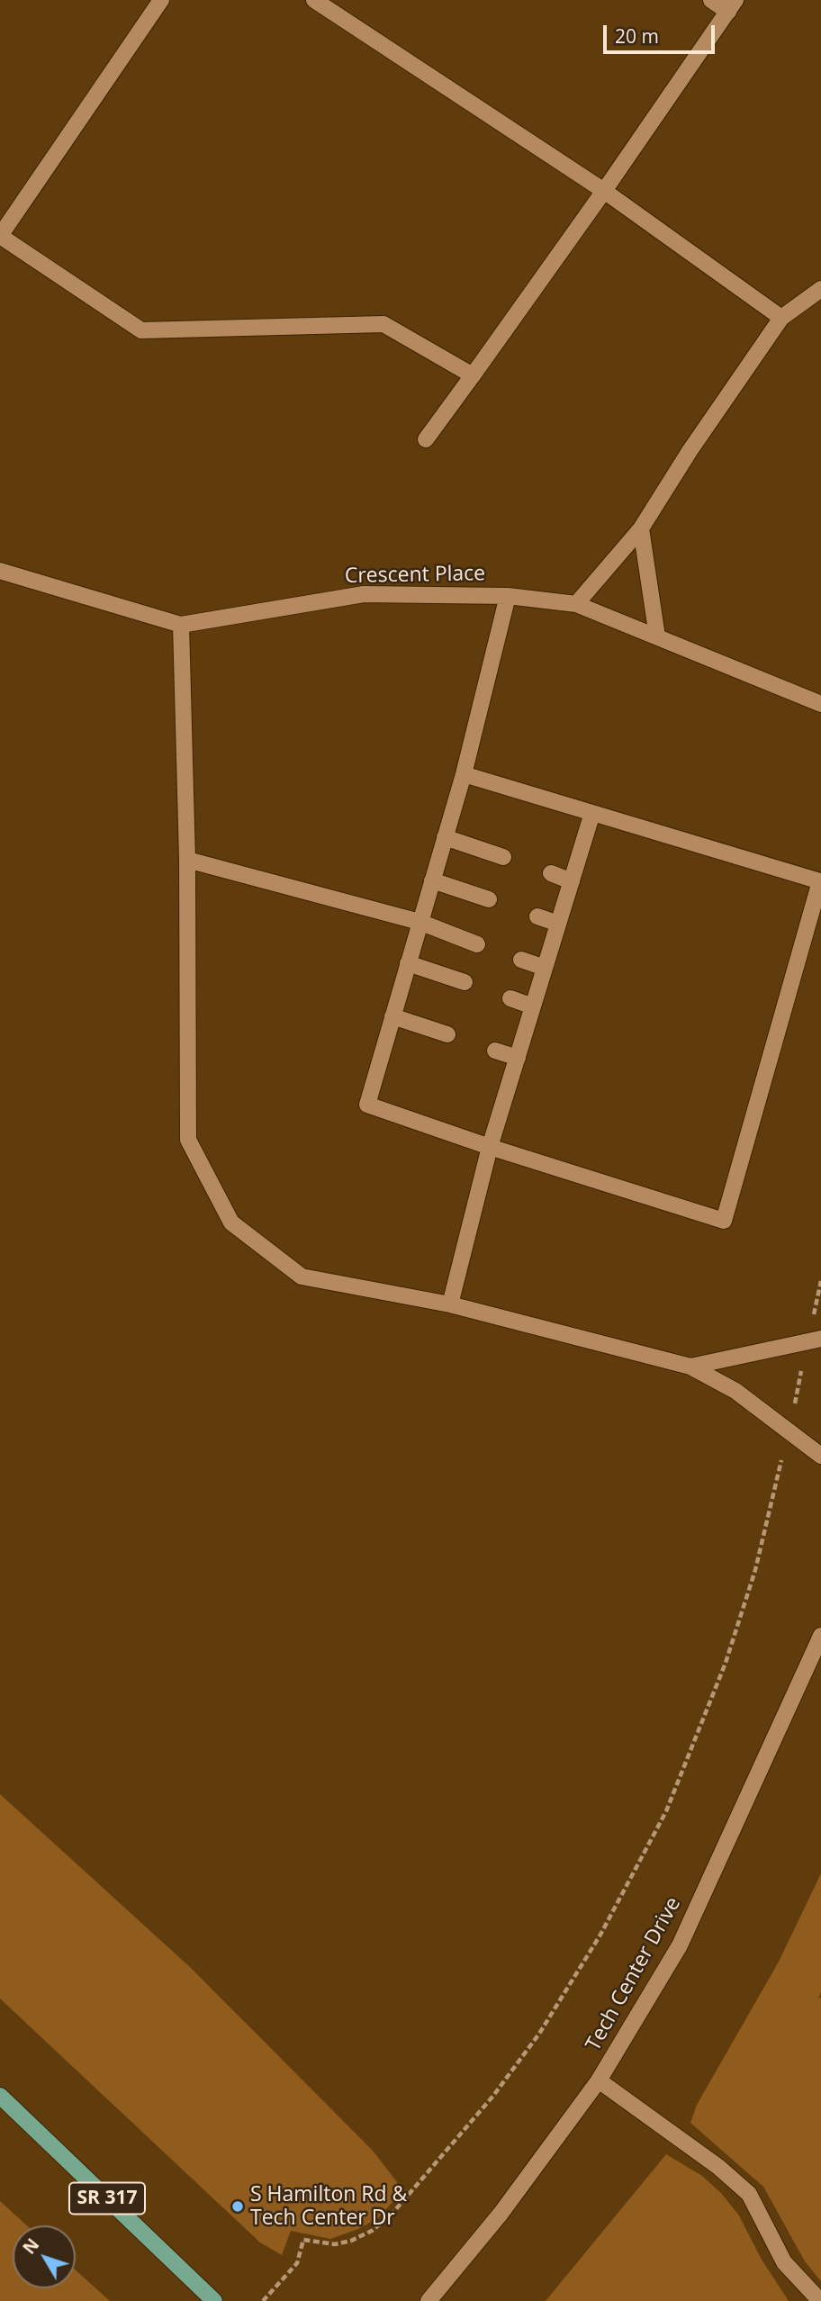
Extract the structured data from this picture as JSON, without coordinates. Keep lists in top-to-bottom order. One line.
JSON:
{"streets":{"main road":["SR 317"],"street":["Crescent Place","Tech Center Drive"]},"places":["S Hamilton Rd & Tech Center Dr"],"scale_bar":"20 m","north":"top left"}
